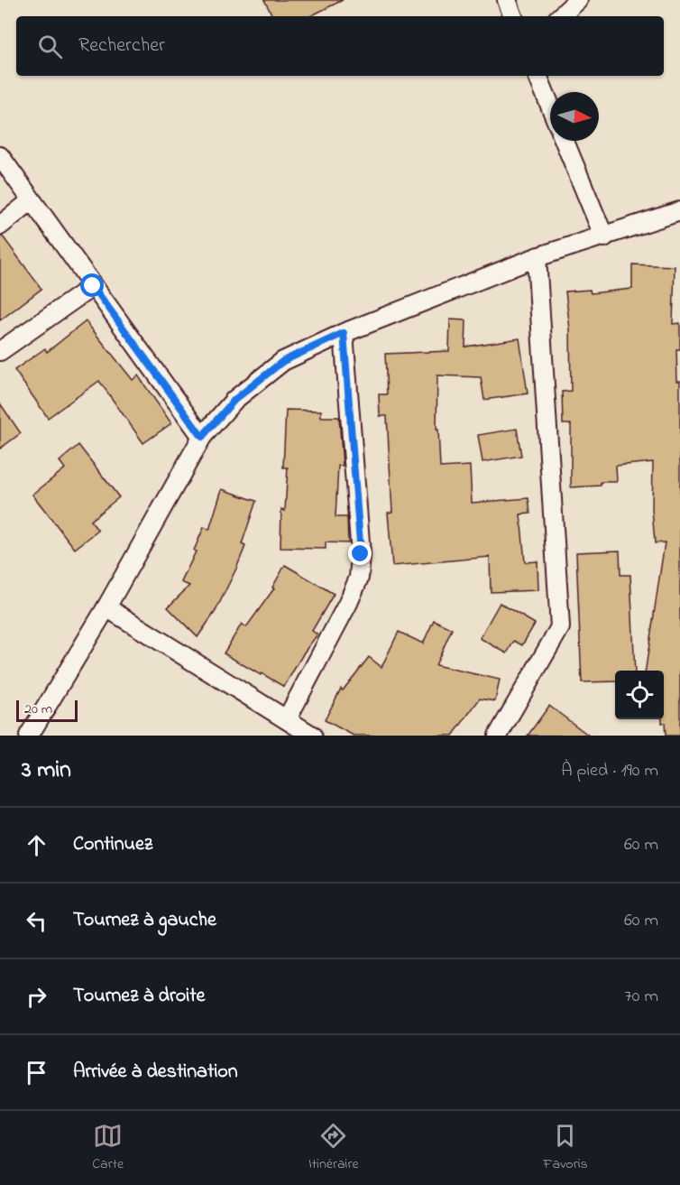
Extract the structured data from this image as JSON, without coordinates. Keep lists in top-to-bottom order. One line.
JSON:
{"scale_bar":"20 m","north":"right","page":{"search":"Rechercher","scale":"20 m","heading":["3 min","À pied · 190 m"],"list":[["Continuez","60 m"],["Tournez à gauche","60 m"],["Tournez à droite","70 m"],"Arrivée à destination"],"nav":["Carte","Itinéraire","Favoris"]}}
